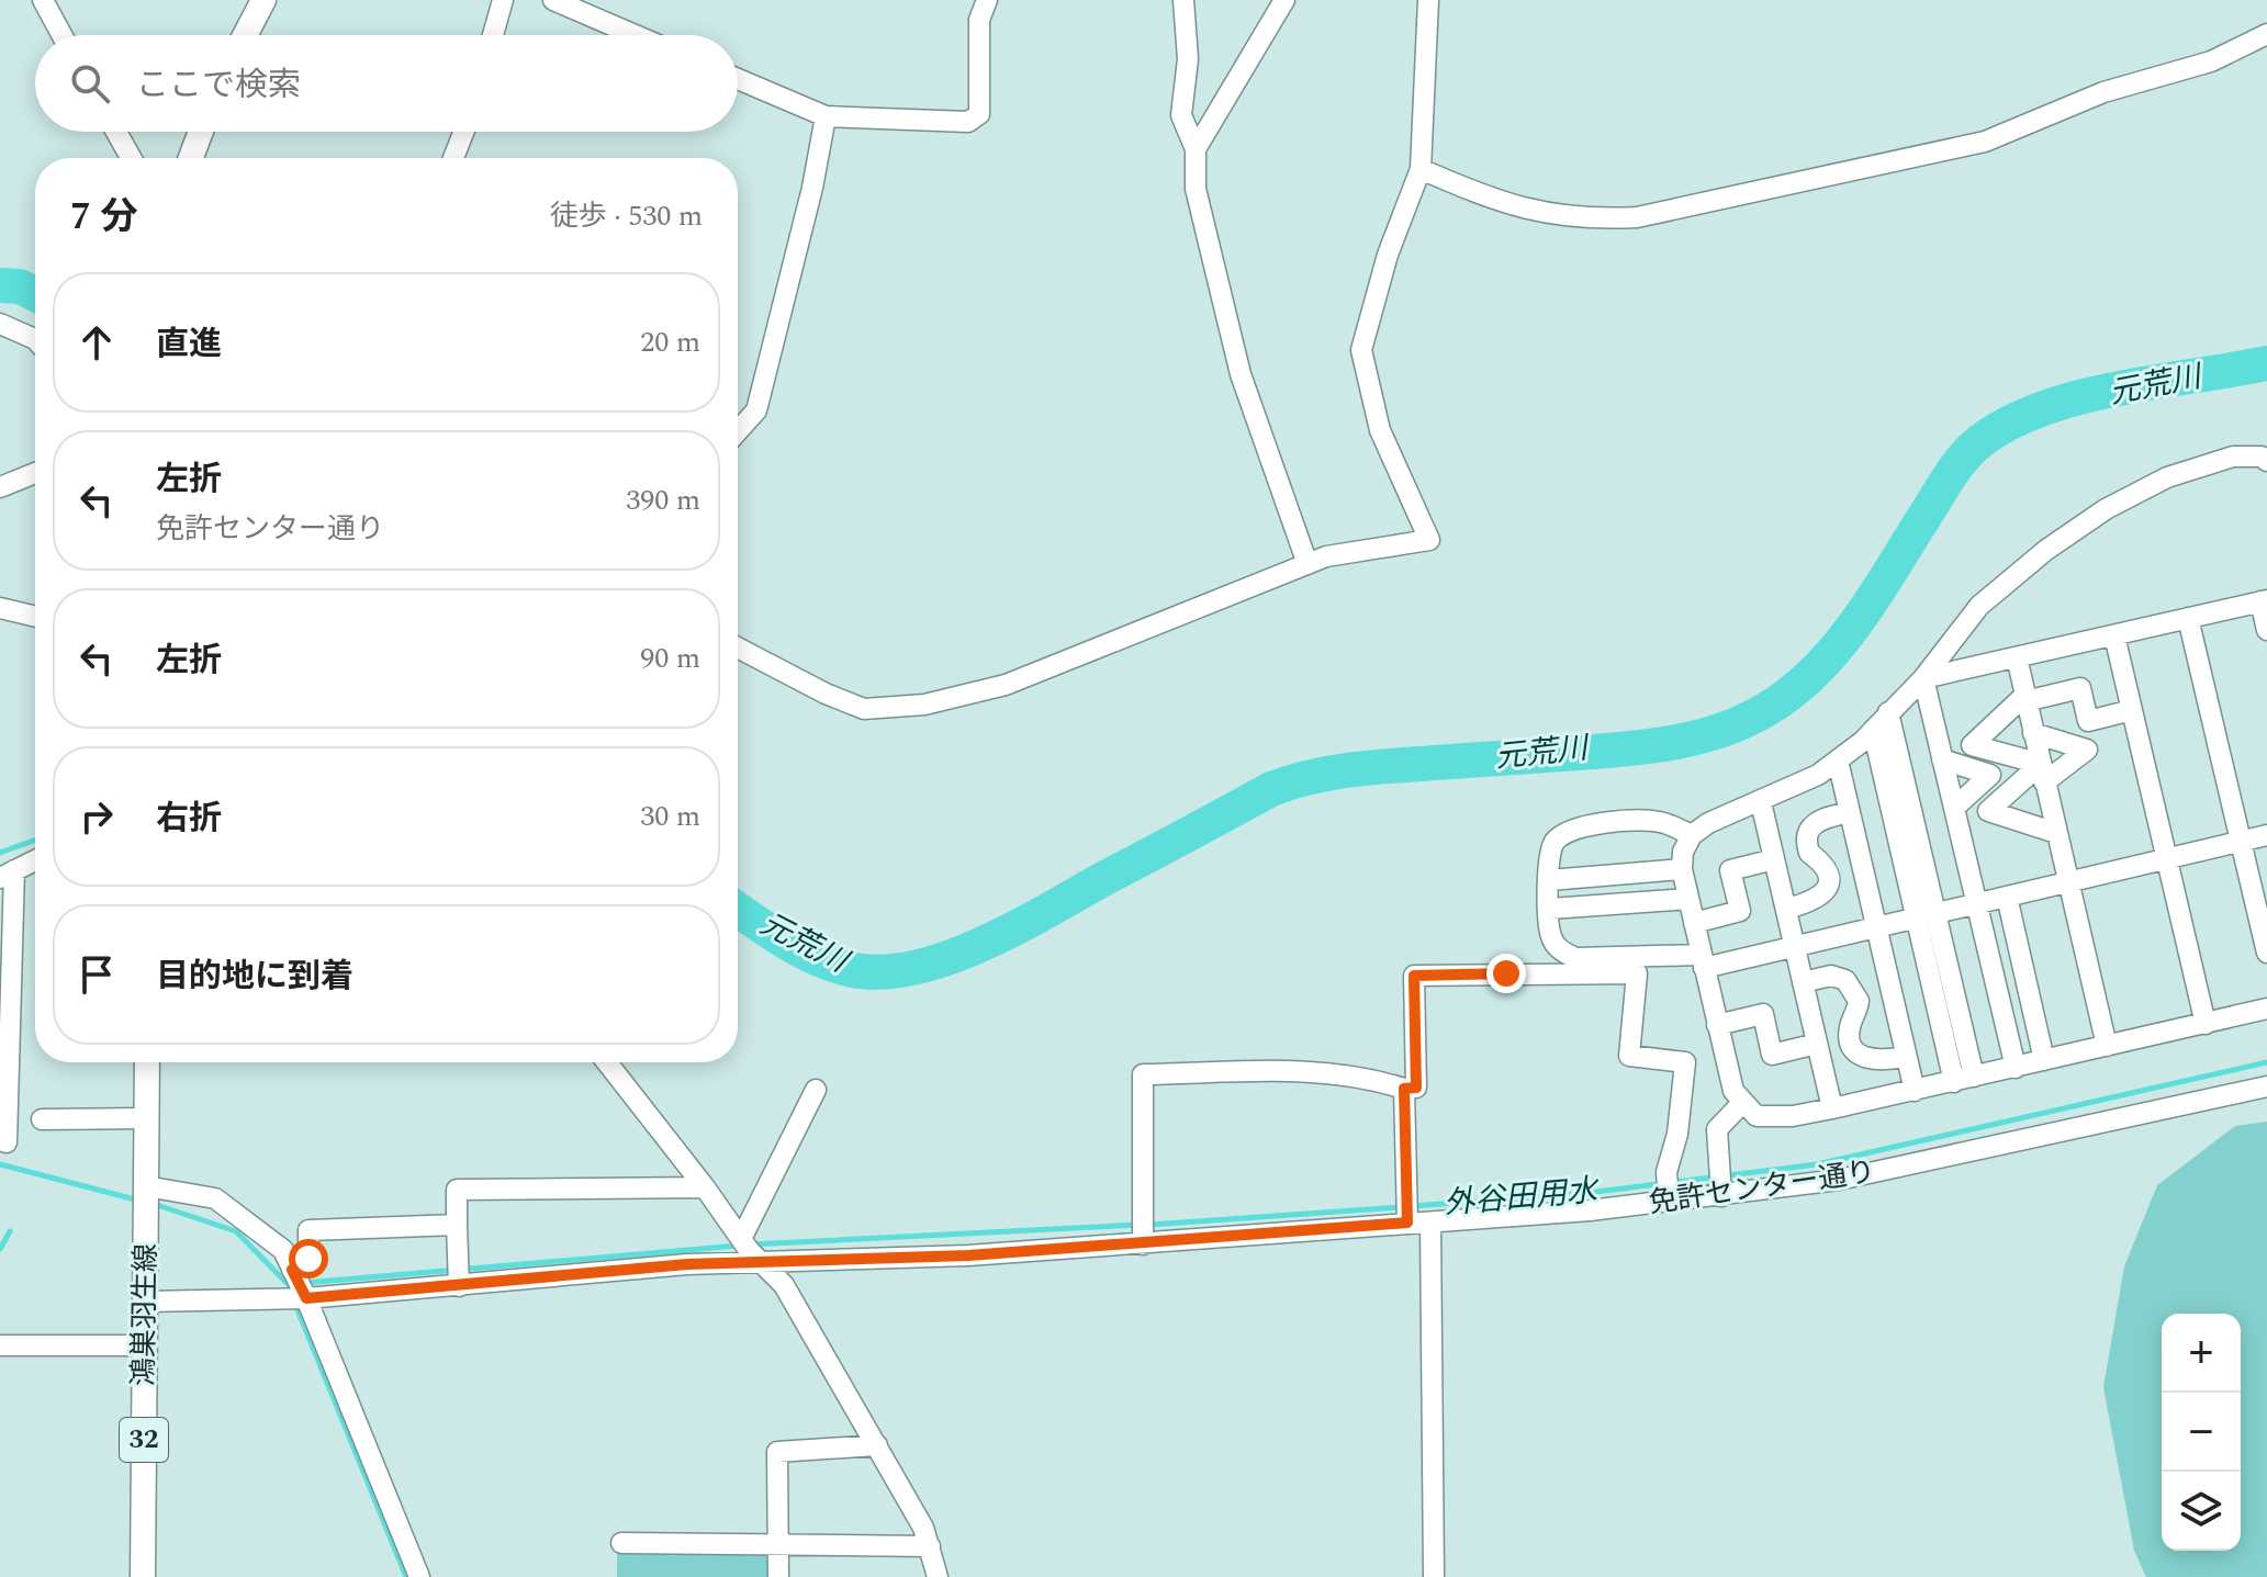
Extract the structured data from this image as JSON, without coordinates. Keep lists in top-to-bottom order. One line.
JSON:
{"streets":{"main road":["鴻巣羽生線","32"],"street":["免許センター通り"]},"crossings":[["免許センター通り","鴻巣羽生線"]],"water":["元荒川","外谷田用水"],"page":{"search":"ここで検索","heading":["7 分","徒歩 · 530 m"],"list":[["直進","20 m"],["左折","免許センター通り","390 m"],["左折","90 m"],["右折","30 m"],"目的地に到着"],"map_buttons":["+","−"]}}
